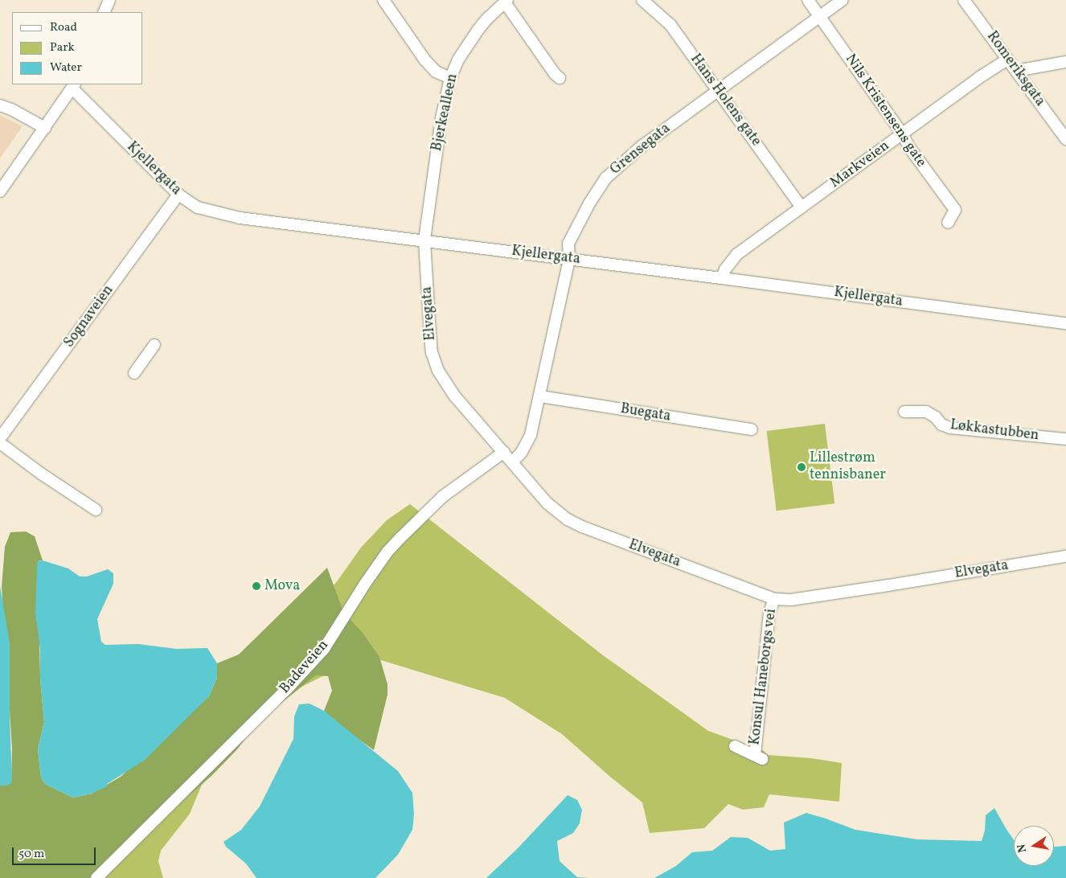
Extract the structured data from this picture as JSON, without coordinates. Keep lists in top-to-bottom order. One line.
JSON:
{"streets":{"street":["Romeriksgata","Hans Holens gate","Nils Kristensens gate","Bjerkealleen","Grensegata","Markveien","Kjellergata","Elvegata","Sognaveien","Buegata","Løkkastubben","Badeveien","Konsul Haneborgs vei"]},"crossings":[["Romeriksgata","Markveien"],["Hans Holens gate","Grensegata"],["Hans Holens gate","Markveien"],["Nils Kristensens gate","Grensegata"],["Nils Kristensens gate","Markveien"],["Bjerkealleen","Kjellergata"],["Bjerkealleen","Elvegata"],["Grensegata","Kjellergata"],["Grensegata","Elvegata"],["Grensegata","Buegata"],["Markveien","Kjellergata"],["Kjellergata","Elvegata"],["Kjellergata","Sognaveien"],["Elvegata","Badeveien"],["Elvegata","Konsul Haneborgs vei"]],"places":["Lillestrøm tennisbaner","Mova"],"legend":["Road","Park","Water"],"scale_bar":"50 m","north":"left"}
